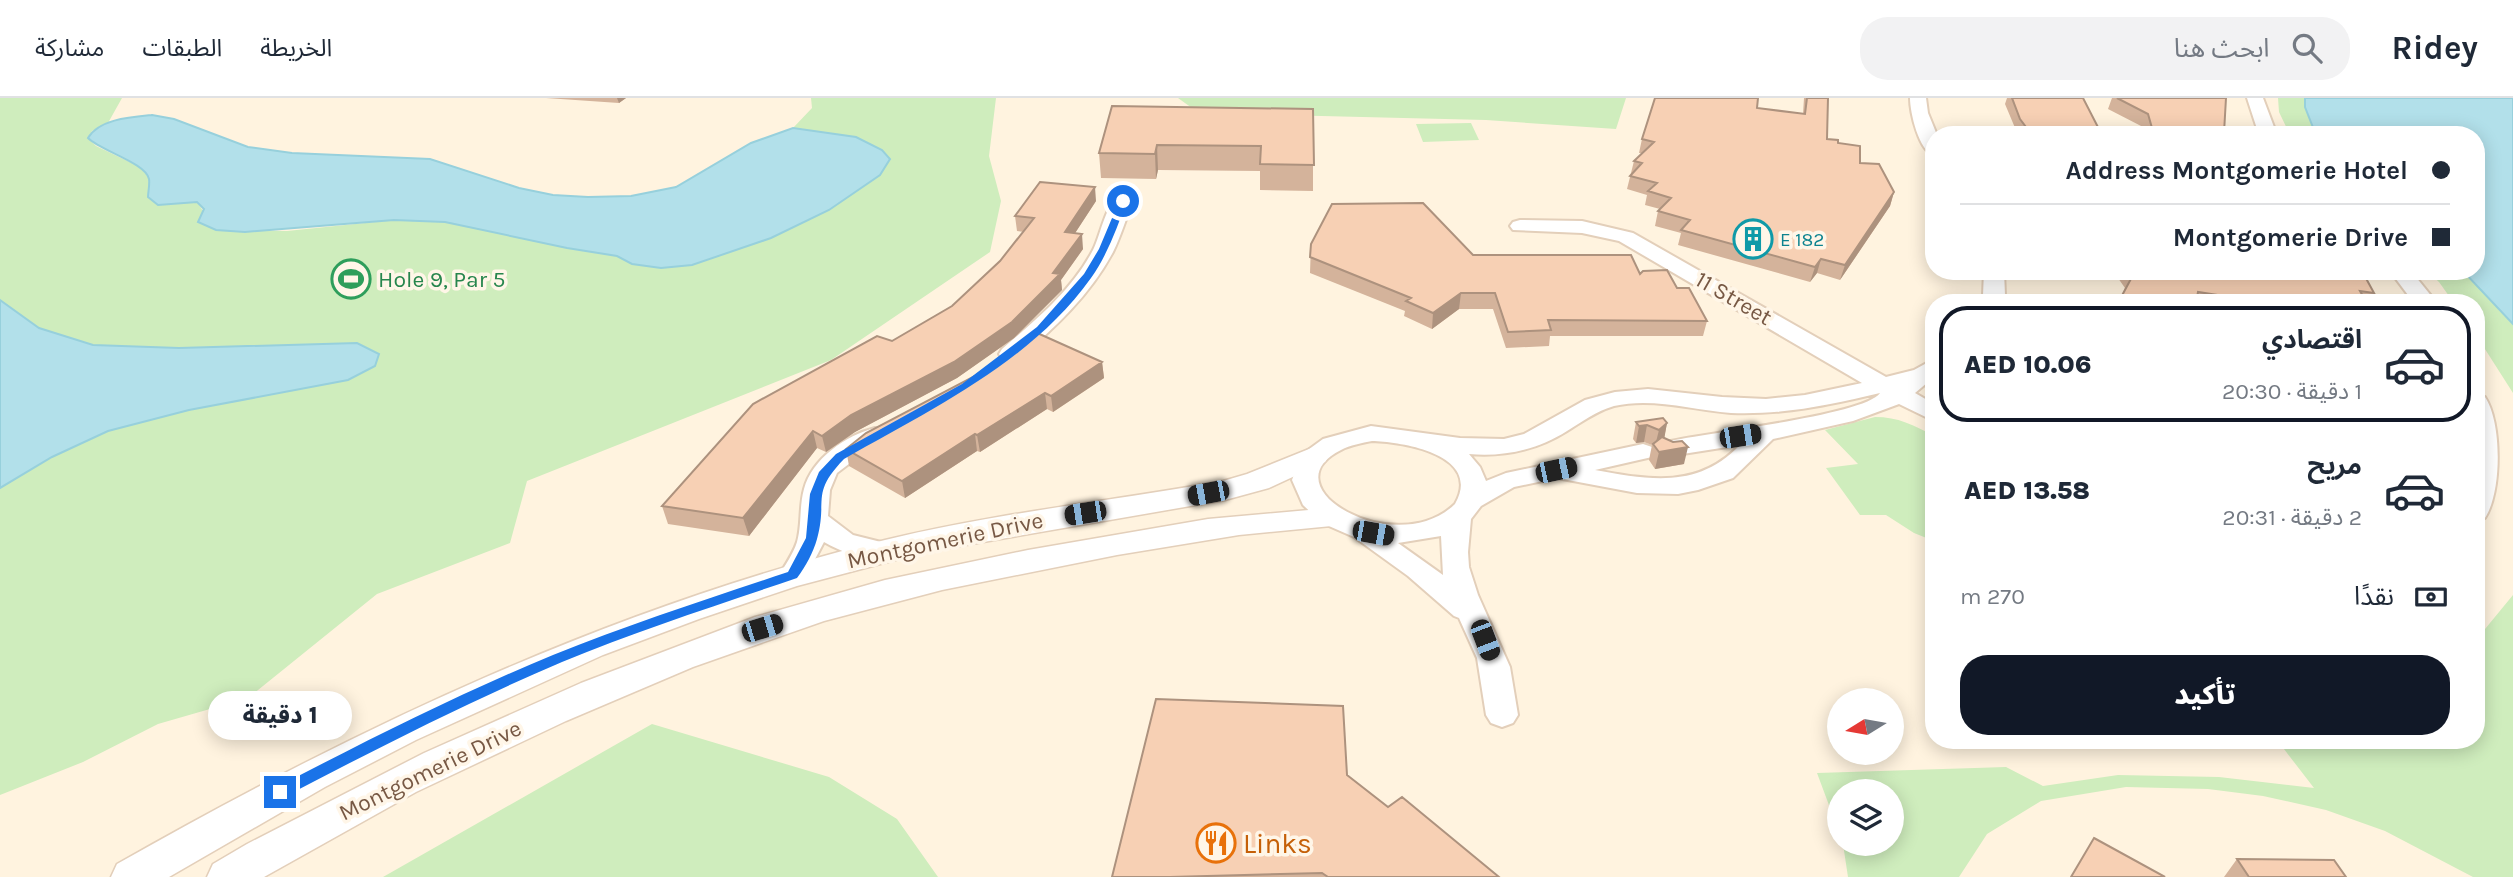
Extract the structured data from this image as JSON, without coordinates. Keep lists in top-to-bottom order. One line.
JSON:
{"streets":{"street":["11 Street","Montgomerie Drive"]},"places":{"building":["E 182"],"sports":["Hole 9, Par 5"],"restaurant":["Links"]},"north":"left","page":{"header":"Ridey","search":"ابحث هنا","nav":["الخريطة","الطبقات","مشاركة"],"banner":["Address Montgomerie Hotel","Montgomerie Drive"],"list":[{"name":"اقتصادي","note":"1 دقيقة · 20:30","value":"AED 10.06"},{"name":"مريح","note":"2 دقيقة · 20:31","value":"AED 13.58"}],"pay":["نقدًا","270 m"],"buttons":"تأكيد","bubble":"1 دقيقة"}}
